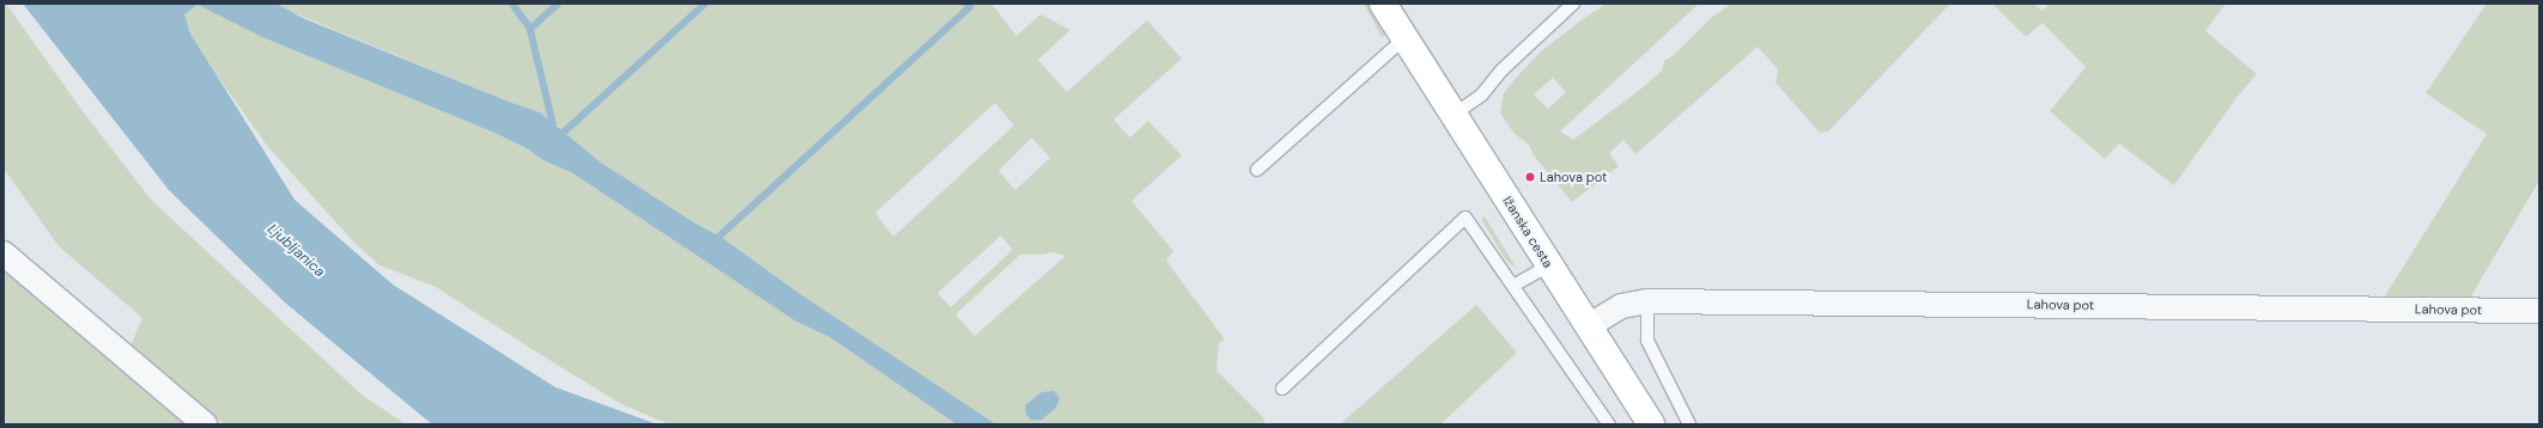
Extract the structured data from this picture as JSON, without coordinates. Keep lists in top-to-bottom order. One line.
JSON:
{"streets":{"main road":["Ižanska cesta"],"street":["Lahova pot"]},"crossings":[["Ižanska cesta","Lahova pot"]],"water":["Ljubljanica"],"places":["Lahova pot"]}
